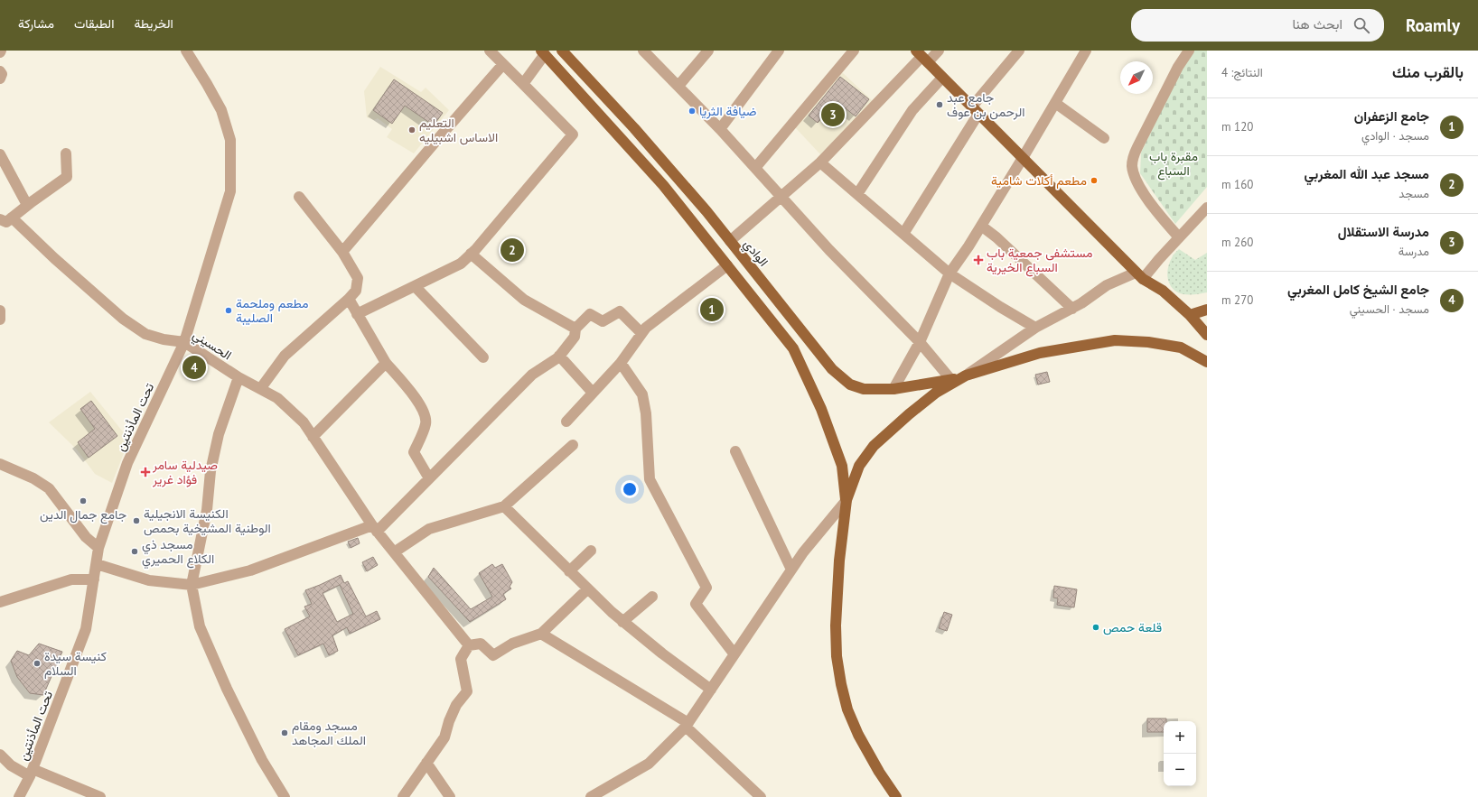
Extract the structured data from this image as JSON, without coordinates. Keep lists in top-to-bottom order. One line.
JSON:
{"streets":{"main road":["الوادي"],"street":["الحسيني","تحت المأذنتين"]},"crossings":[["الحسيني","تحت المأذنتين"]],"parks":["مقبرة باب السباع"],"places":{"other":["جامع عبد الرحمن بن عوف","ضيافة الثريا","التعلیم الاساس اشبیلیه","مطعم أكلات شامية","مطعم وملحمة الصليبة","جامع جمال الدين","الكنيسة الانجيلية الوطنية المشيخية بحمص","مسجد ذي الكلاع الحميري","قلعة حمص","كنيسة سيدة السلام","مسجد ومقام الملك المجاهد"],"health":["مستشفى جمعية باب السباع الخيرية","صيدلية سامر فؤاد غرير"]},"north":"bottom left","page":{"header":"Roamly","search":"ابحث هنا","nav":["الخريطة","الطبقات","مشاركة"],"heading":["بالقرب منك","النتائج: 4"],"list":[{"mark":"1","name":"جامع الزعفران","note":"مسجد · الوادي","value":"120 m"},{"mark":"2","name":"مسجد عبد الله المغربي","note":"مسجد","value":"160 m"},{"mark":"3","name":"مدرسة الاستقلال","note":"مدرسة","value":"260 m"},{"mark":"4","name":"جامع الشيخ كامل المغربي","note":"مسجد · الحسيني","value":"270 m"}],"pins":["3","2","1","4"],"map_buttons":["+","−"]}}
